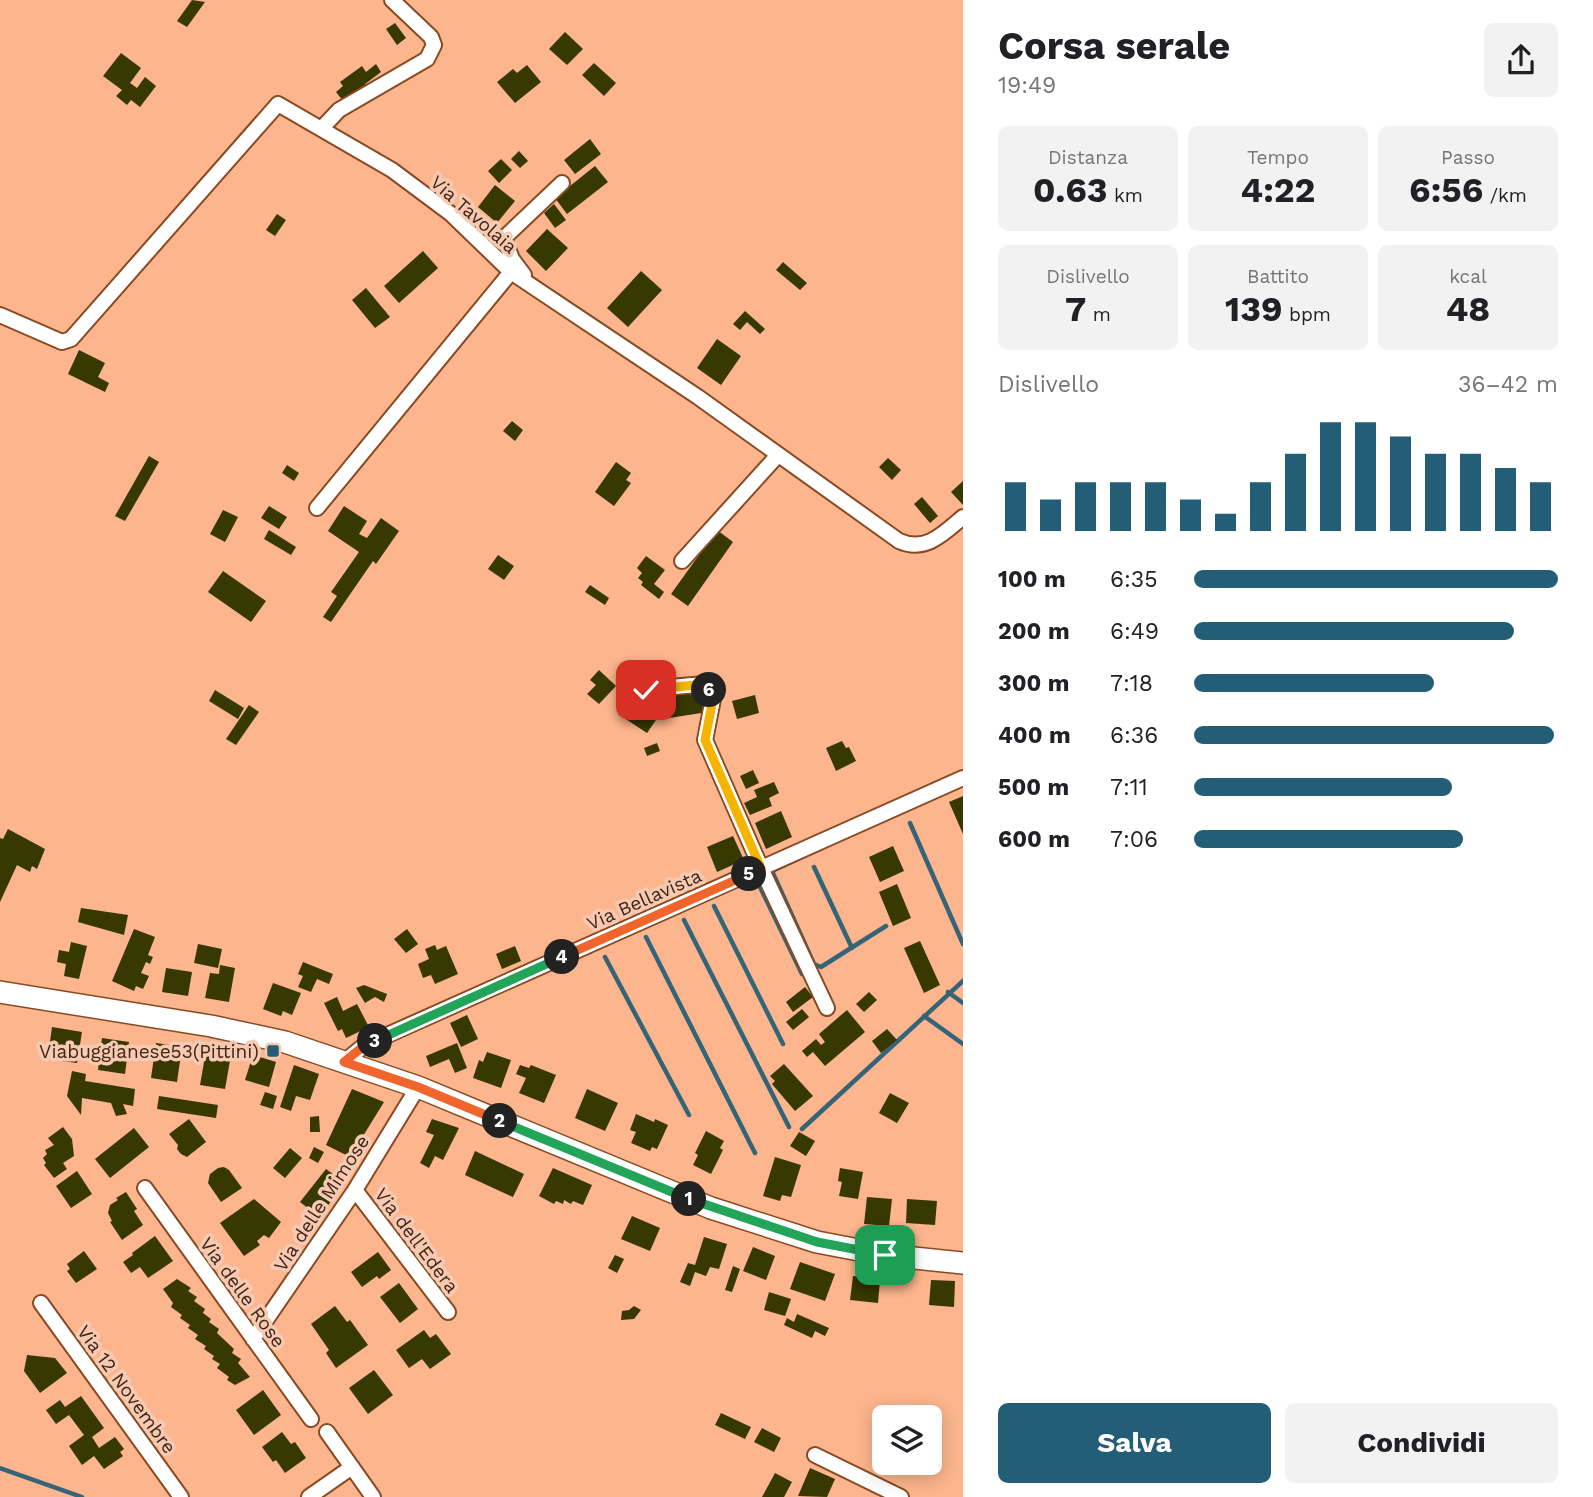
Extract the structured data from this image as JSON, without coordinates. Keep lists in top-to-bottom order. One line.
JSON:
{"streets":{"street":["Via Tavolaia","Via Bellavista","Via delle Mimose","Via dell'Edera","Via delle Rose","Via 12 Novembre"]},"crossings":[["Via delle Mimose","Via dell'Edera"],["Via delle Mimose","Via delle Rose"]],"places":{"transit":["Viabuggianese53(Pittini)"]},"page":{"heading":["Corsa serale","19:49"],"stats":[["Distanza","0.63 km"],["Tempo","4:22"],["Passo","6:56 /km"],["Dislivello","7 m"],["Battito","139 bpm"],["kcal","48"]],"chart":["Dislivello","36–42 m"],"list":[{"name":"100 m","note":"6:35"},{"name":"200 m","note":"6:49"},{"name":"300 m","note":"7:18"},{"name":"400 m","note":"6:36"},{"name":"500 m","note":"7:11"},{"name":"600 m","note":"7:06"}],"pins":["6","5","4","3","2","1"],"buttons":["Salva","Condividi"]}}
